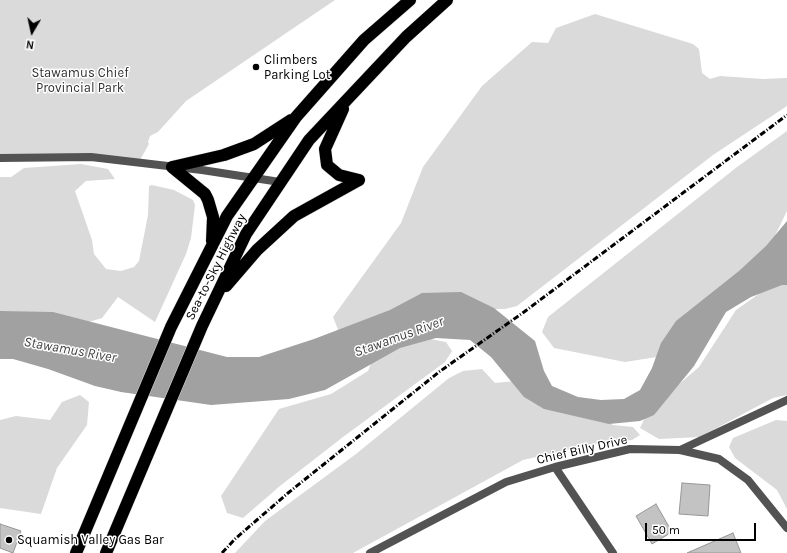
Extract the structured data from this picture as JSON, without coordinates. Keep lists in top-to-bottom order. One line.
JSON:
{"streets":{"highway":["Sea-to-Sky Highway"],"street":["Chief Billy Drive"]},"water":["Stawamus River"],"parks":["Stawamus Chief Provincial Park"],"places":["Climbers Parking Lot","Squamish Valley Gas Bar"],"scale_bar":"50 m","north":"bottom"}
